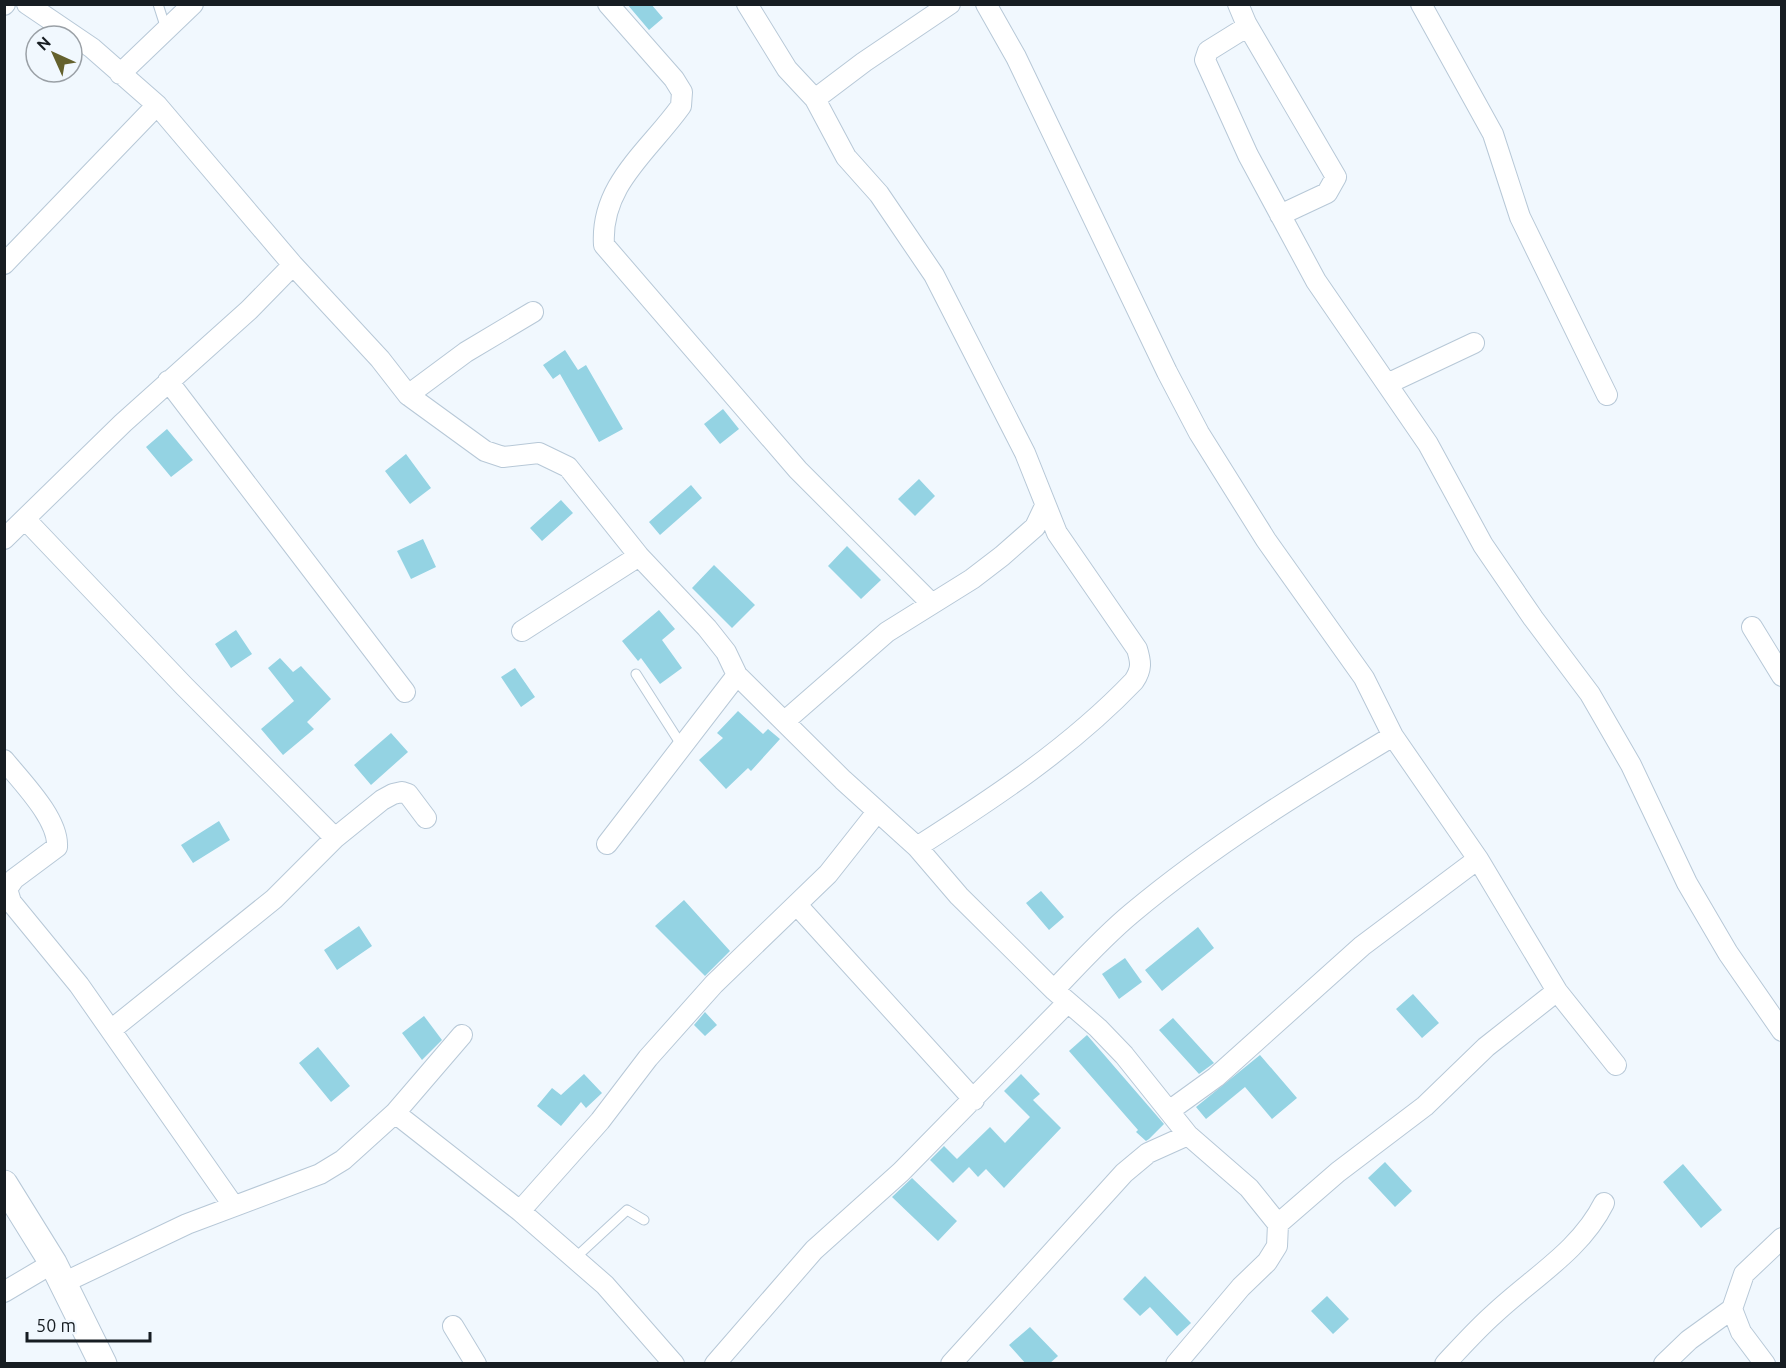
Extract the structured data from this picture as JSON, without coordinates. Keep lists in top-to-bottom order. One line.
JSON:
{"scale_bar":"50 m","north":"top left"}
